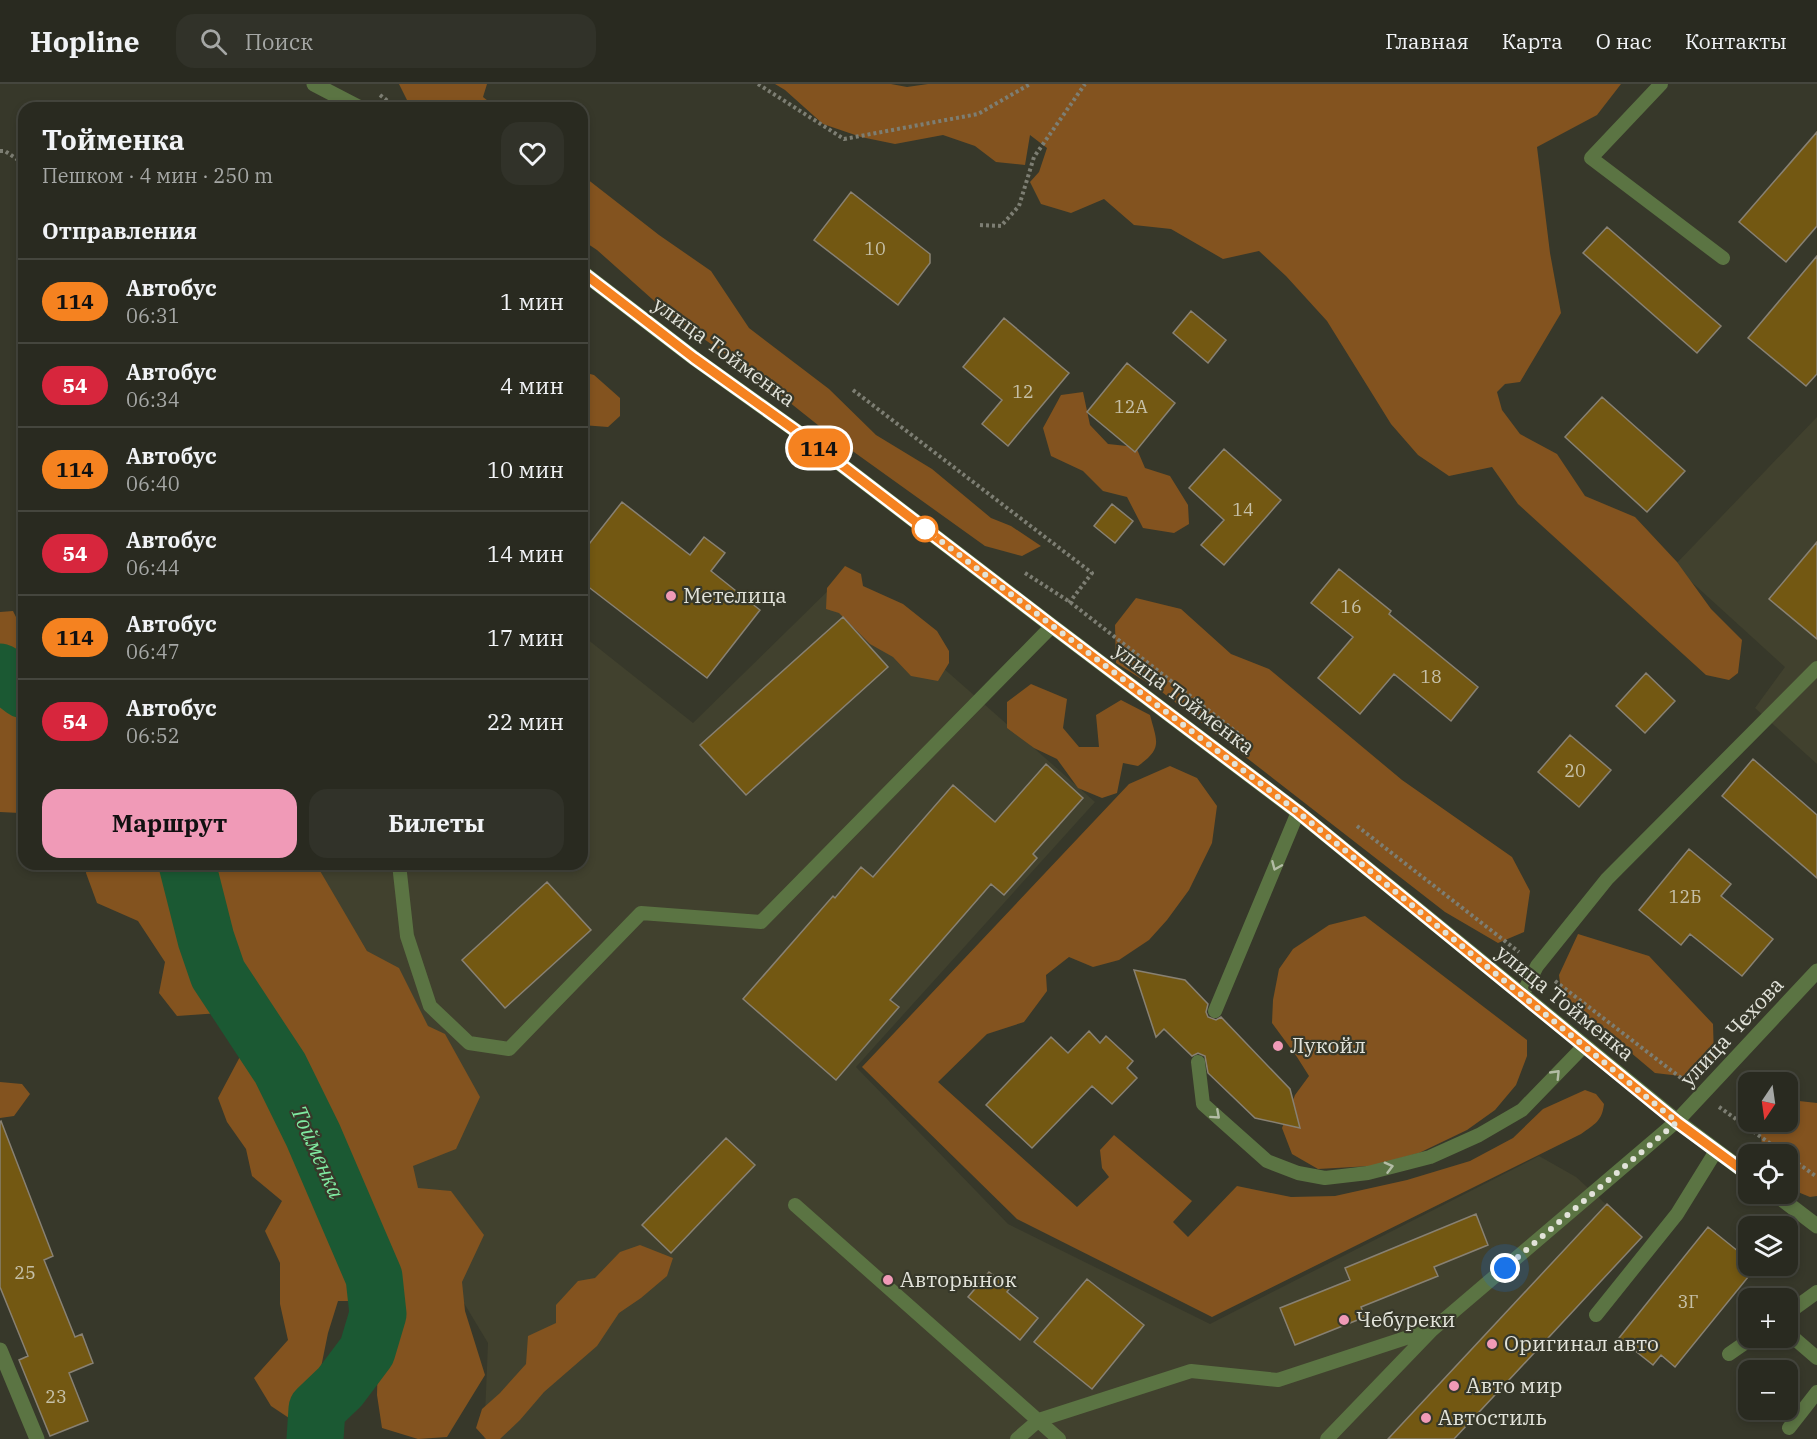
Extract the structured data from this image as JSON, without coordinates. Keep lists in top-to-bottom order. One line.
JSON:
{"streets":{"street":["улица Тойменка","улица Чехова"]},"crossings":[["улица Тойменка","улица Чехова"]],"water":["Тойменка"],"places":["Метелица","Лукойл","Авторынок","Чебуреки","Оригинал авто","Авто мир","Автостиль"],"lines":["bus line 114"],"house_numbers":["10","12","12А","14","16","18","20","12Б","25","3Г","23"],"north":"bottom","page":{"header":"Hopline","search":"Поиск","nav":["Главная","Карта","О нас","Контакты"],"on_map":"114","heading":[["Тойменка","Пешком · 4 мин · 250 m"],"Отправления"],"list":[{"mark":"114","name":"Автобус","note":"06:31","value":"1 мин"},{"mark":"54","name":"Автобус","note":"06:34","value":"4 мин"},{"mark":"114","name":"Автобус","note":"06:40","value":"10 мин"},{"mark":"54","name":"Автобус","note":"06:44","value":"14 мин"},{"mark":"114","name":"Автобус","note":"06:47","value":"17 мин"},{"mark":"54","name":"Автобус","note":"06:52","value":"22 мин"}],"buttons":["Маршрут","Билеты"],"map_buttons":["+","−"]}}
